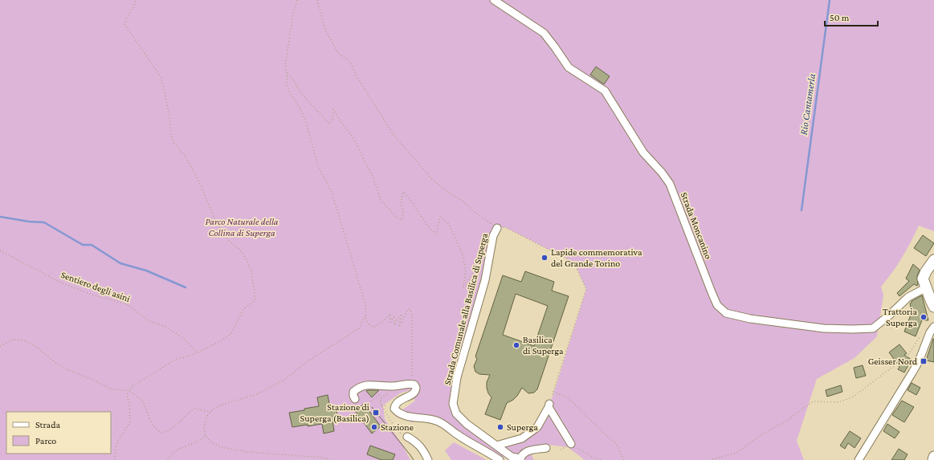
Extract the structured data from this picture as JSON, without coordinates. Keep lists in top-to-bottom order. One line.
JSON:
{"streets":{"street":["Strada Moncanino","Strada Comunale alla Basilica di Superga"],"path":["Sentiero degli asini"]},"water":["Rio Cantamerla"],"parks":["Parco Naturale della Collina di Superga"],"places":{"other":["Lapide commemorativa del Grande Torino","Trattoria Superga","Basilica di Superga","Stazione","Superga"],"transit":["Geisser Nord","Stazione di Superga (Basilica)"]},"legend":["Strada","Parco"],"scale_bar":"50 m"}
